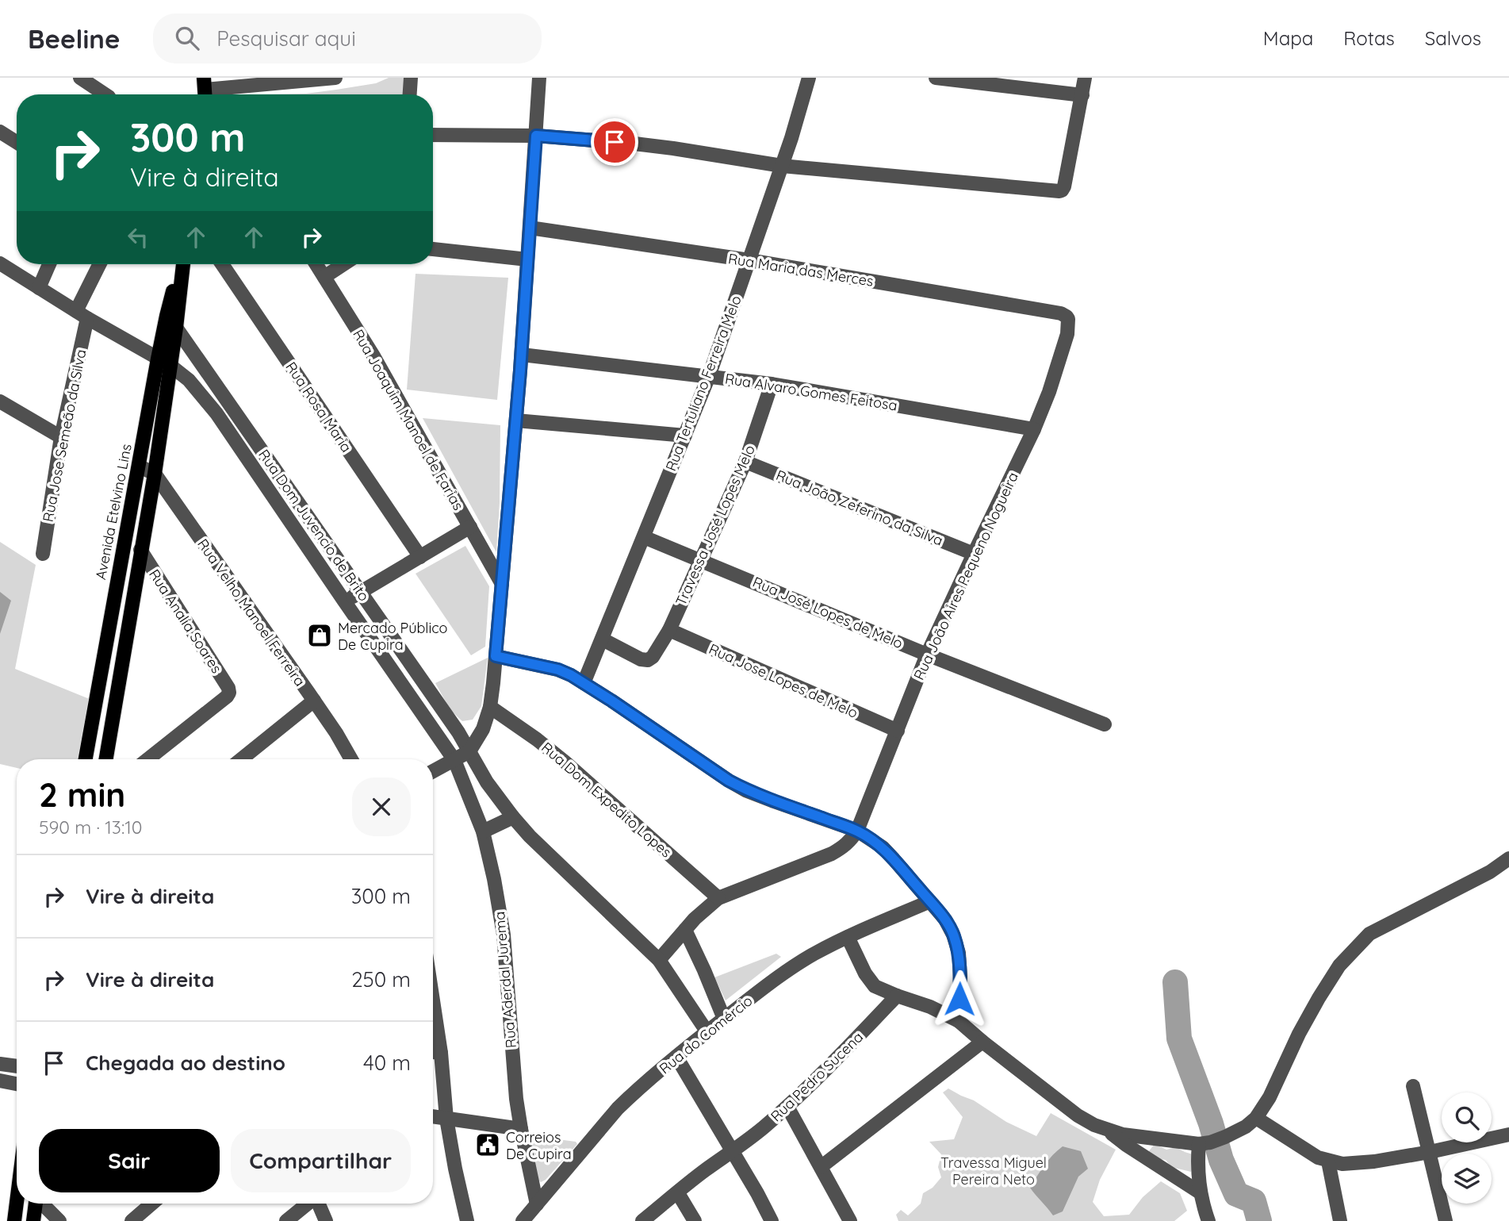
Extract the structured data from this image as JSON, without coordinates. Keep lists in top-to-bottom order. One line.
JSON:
{"streets":{"main road":["Avenida Etelvino Lins"],"street":["Rua Maria das Merces","Rua Tertuliano Ferreira Melo","Rua Alvaro Gomes Feitosa","Rua Rosa Maria","Rua Joaquim Manoel de Farias","Rua Jose Semeão da Silva","Rua João Zeferino da Silva","Rua Dom Juvencio de Brito","Travessa José Lopes Melo","Rua João Aires Pequeno Nogueira","Rua Velho Manoel Ferreira","Rua José Lopes de Melo","Rua Analia Soares","Rua Jose Lopes de Melo","Rua Dom Expedito Lopes","Rua Aderdal Jurema","Rua do Comércio","Rua Pedro Sucena"]},"crossings":[["Rua Maria das Merces","Rua Tertuliano Ferreira Melo"],["Rua Maria das Merces","Rua João Aires Pequeno Nogueira"],["Rua Tertuliano Ferreira Melo","Rua Alvaro Gomes Feitosa"],["Rua Tertuliano Ferreira Melo","Travessa José Lopes Melo"],["Rua Tertuliano Ferreira Melo","Rua José Lopes de Melo"],["Rua Alvaro Gomes Feitosa","Travessa José Lopes Melo"],["Rua Alvaro Gomes Feitosa","Rua João Aires Pequeno Nogueira"],["Rua Jose Semeão da Silva","Rua Dom Juvencio de Brito"],["Rua João Zeferino da Silva","Travessa José Lopes Melo"],["Rua João Zeferino da Silva","Rua João Aires Pequeno Nogueira"],["Avenida Etelvino Lins","Rua Dom Juvencio de Brito"],["Avenida Etelvino Lins","Rua Velho Manoel Ferreira"],["Avenida Etelvino Lins","Rua Analia Soares"],["Rua Dom Juvencio de Brito","Rua Aderdal Jurema"],["Rua Dom Juvencio de Brito","Rua do Comércio"],["Travessa José Lopes Melo","Rua José Lopes de Melo"],["Travessa José Lopes Melo","Rua Jose Lopes de Melo"],["Rua João Aires Pequeno Nogueira","Rua José Lopes de Melo"],["Rua João Aires Pequeno Nogueira","Rua Jose Lopes de Melo"],["Rua Aderdal Jurema","Rua do Comércio"]],"parks":["Travessa Miguel Pereira Neto"],"places":{"shop":["Mercado Público De Cupira"],"public building":["Correios De Cupira"]},"page":{"header":"Beeline","search":"Pesquisar aqui","nav":["Mapa","Rotas","Salvos"],"turn":["300 m","Vire à direita"],"heading":["2 min","590 m · 13:10"],"list":[{"name":"Vire à direita","value":"300 m"},{"name":"Vire à direita","value":"250 m"},{"name":"Chegada ao destino","value":"40 m"}],"buttons":["Sair","Compartilhar"]}}
